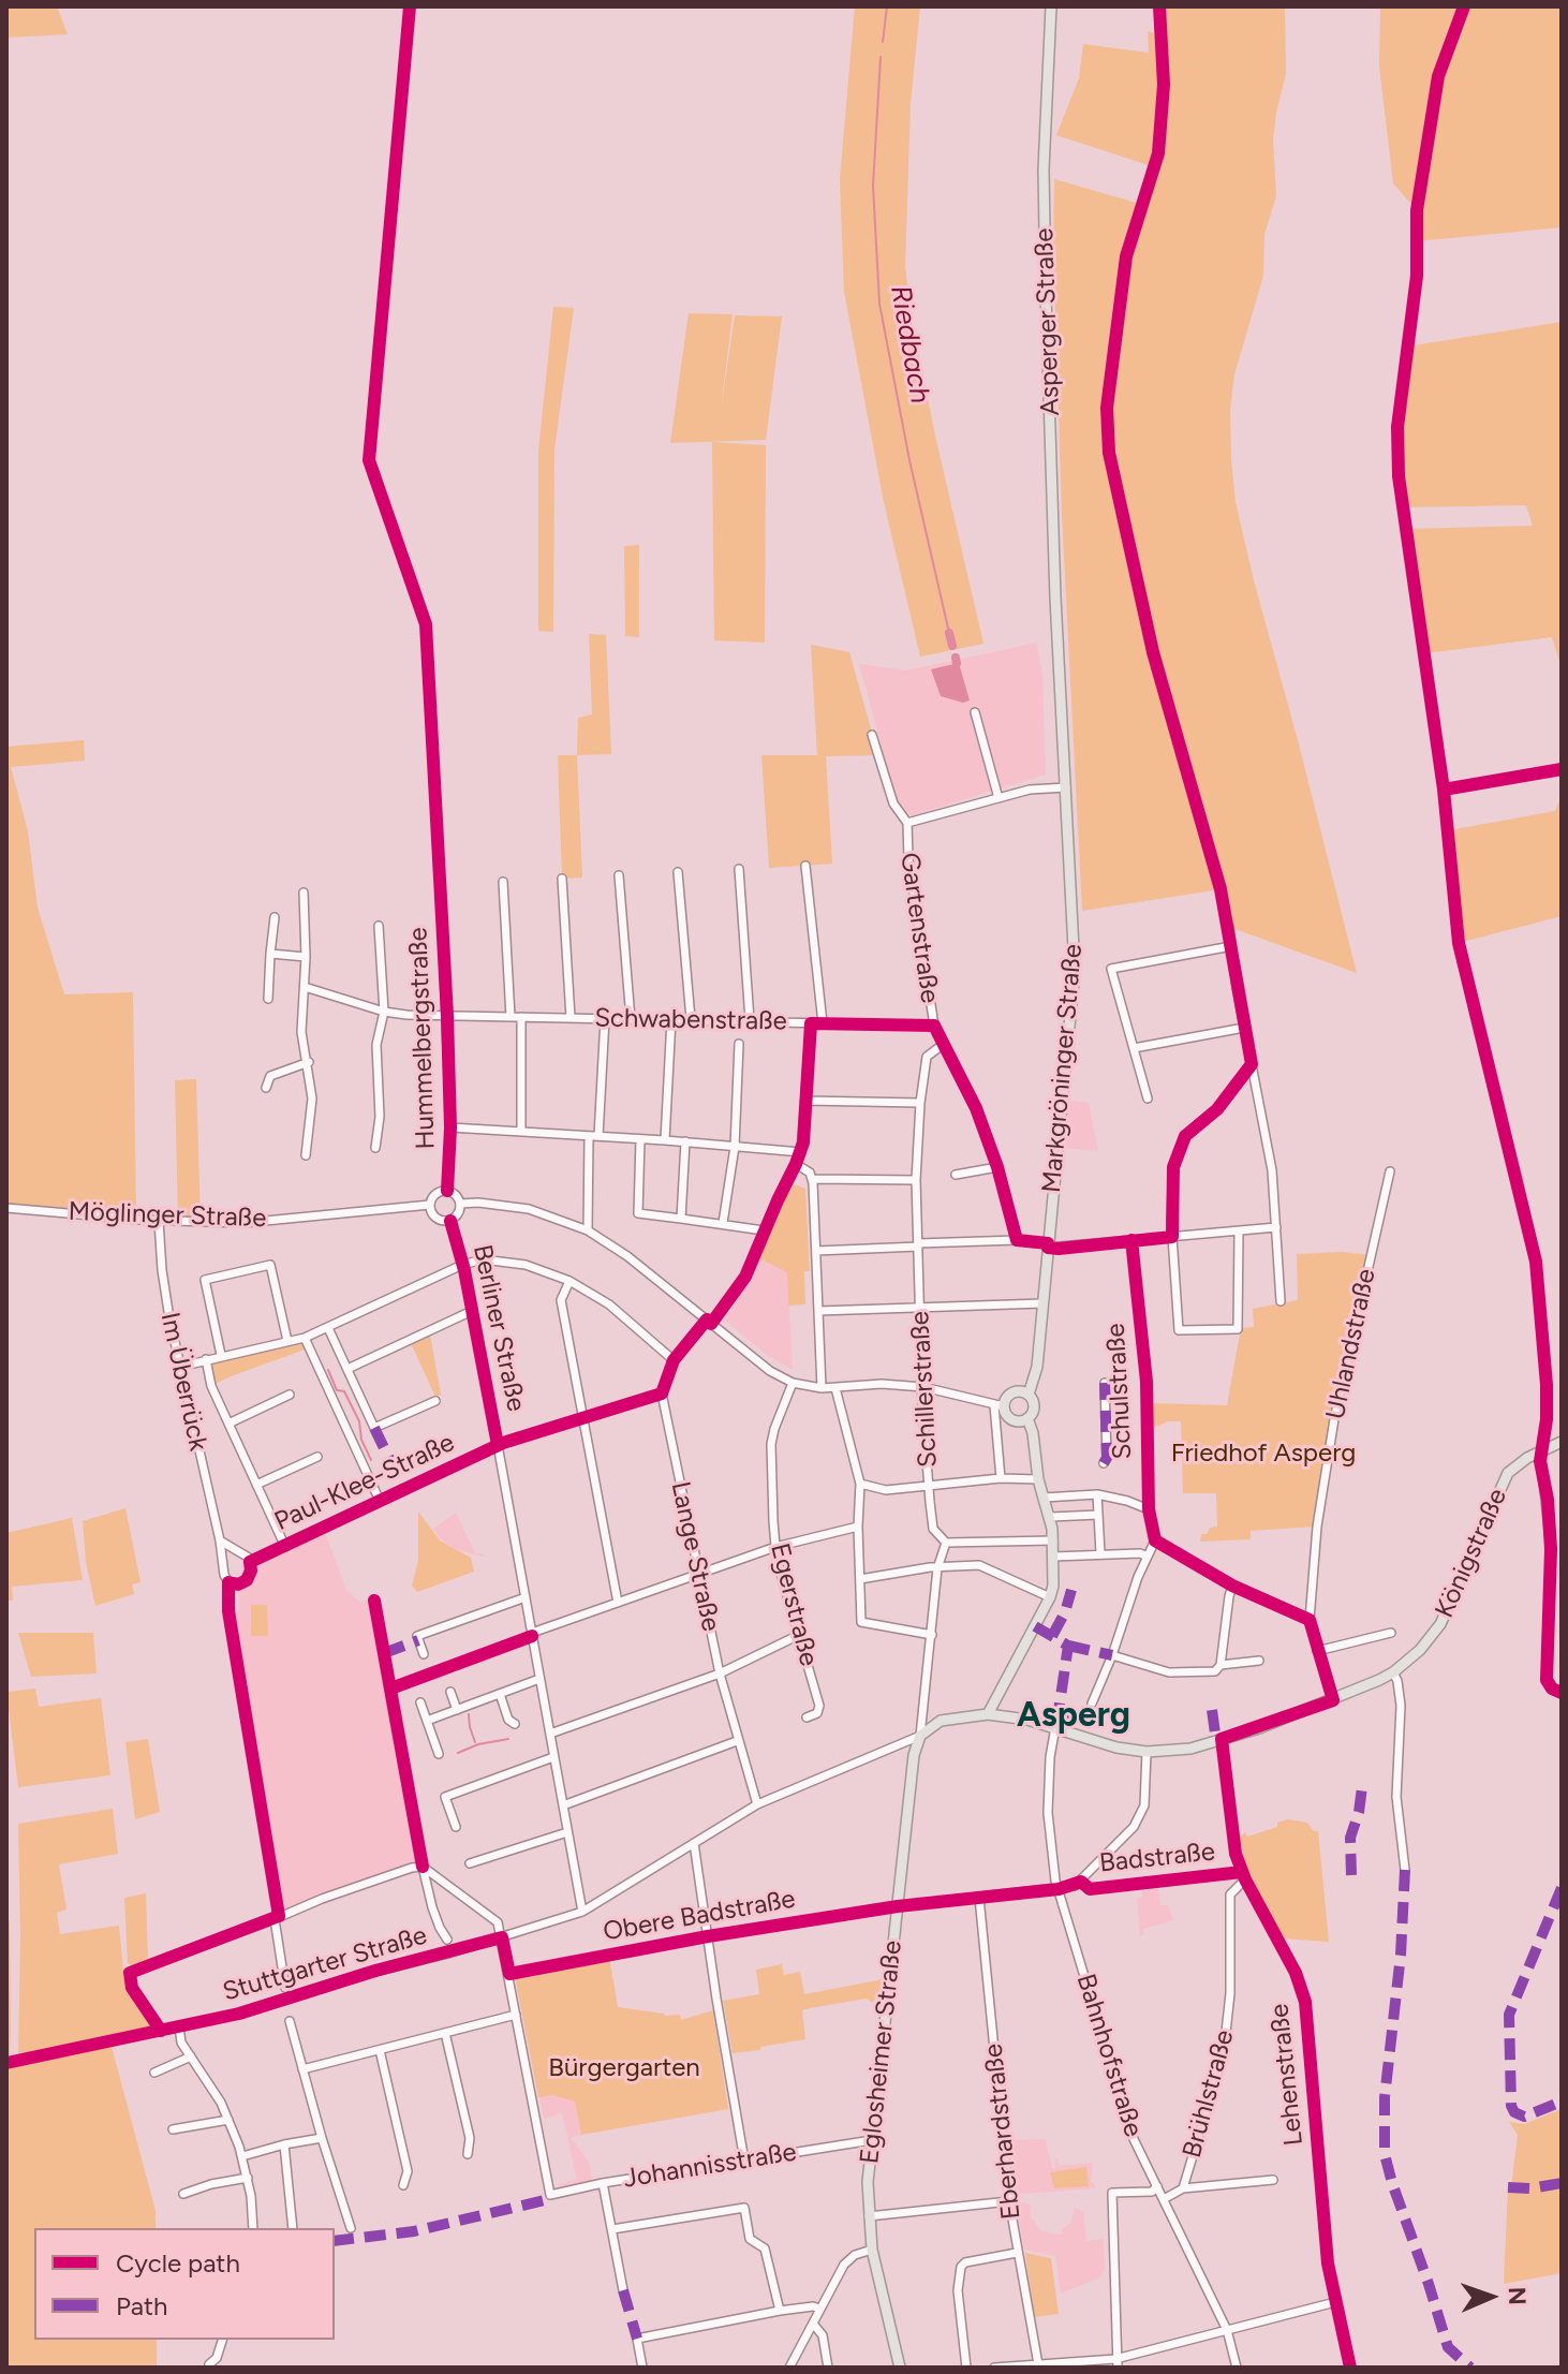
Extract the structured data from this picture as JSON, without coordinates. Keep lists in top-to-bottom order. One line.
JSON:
{"streets":{"main road":["Asperger Straße","Markgröninger Straße","Königstraße","Eglosheimer Straße"],"street":["Gartenstraße","Schwabenstraße","Hummelbergstraße","Möglinger Straße","Berliner Straße","Uhlandstraße","Im Überrück","Schillerstraße","Schulstraße","Paul-Klee-Straße","Lange Straße","Egerstraße","Badstraße","Obere Badstraße","Stuttgarter Straße","Bahnhofstraße","Lehenstraße","Brühlstraße","Eberhardstraße","Johannisstraße"]},"crossings":[["Asperger Straße","Markgröninger Straße"],["Gartenstraße","Schwabenstraße"],["Gartenstraße","Schillerstraße"],["Schwabenstraße","Hummelbergstraße"],["Hummelbergstraße","Möglinger Straße"],["Hummelbergstraße","Berliner Straße"],["Möglinger Straße","Berliner Straße"],["Möglinger Straße","Im Überrück"],["Berliner Straße","Paul-Klee-Straße"],["Berliner Straße","Stuttgarter Straße"],["Uhlandstraße","Königstraße"],["Im Überrück","Paul-Klee-Straße"],["Paul-Klee-Straße","Lange Straße"],["Königstraße","Stuttgarter Straße"],["Königstraße","Eglosheimer Straße"],["Königstraße","Bahnhofstraße"],["Königstraße","Lehenstraße"],["Lange Straße","Stuttgarter Straße"],["Badstraße","Lehenstraße"],["Badstraße","Brühlstraße"],["Obere Badstraße","Eglosheimer Straße"],["Stuttgarter Straße","Eglosheimer Straße"],["Eglosheimer Straße","Johannisstraße"],["Bahnhofstraße","Brühlstraße"],["Lehenstraße","Brühlstraße"]],"districts":["Asperg"],"water":["Riedbach"],"parks":["Friedhof Asperg","Bürgergarten"],"legend":["Cycle path","Path"],"north":"right"}
